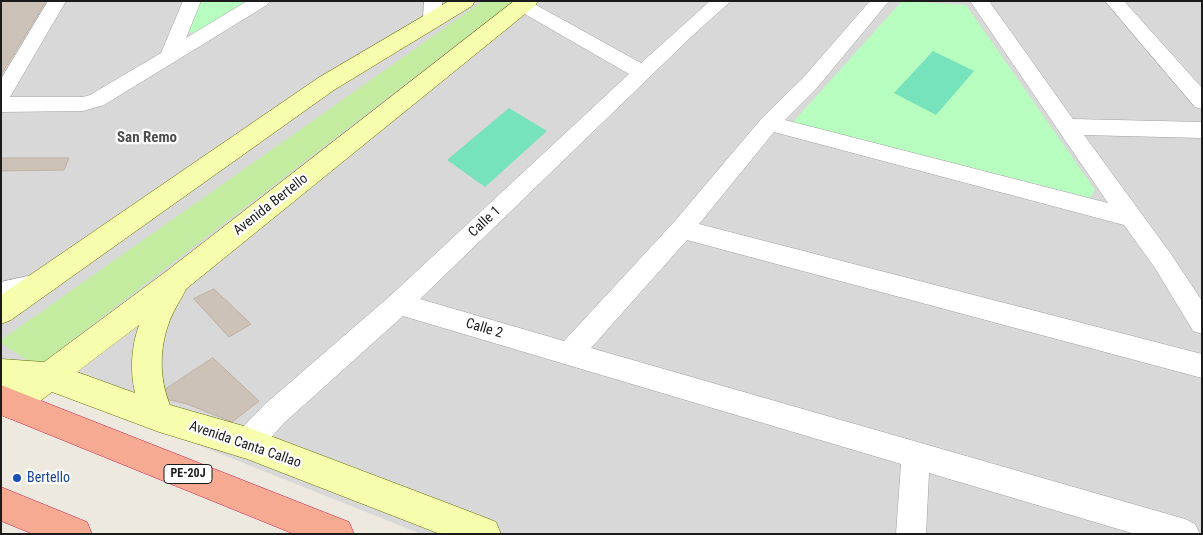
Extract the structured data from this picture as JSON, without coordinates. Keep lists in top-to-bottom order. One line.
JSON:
{"streets":{"highway":["PE-20J"],"main road":["Avenida Bertello","Avenida Canta Callao"],"street":["Calle 1","Calle 2"]},"crossings":[["Avenida Bertello","Avenida Canta Callao"],["Avenida Bertello","PE-20J"],["Calle 1","Calle 2"],["Calle 1","Avenida Canta Callao"]],"districts":["San Remo"],"places":["Bertello"]}
